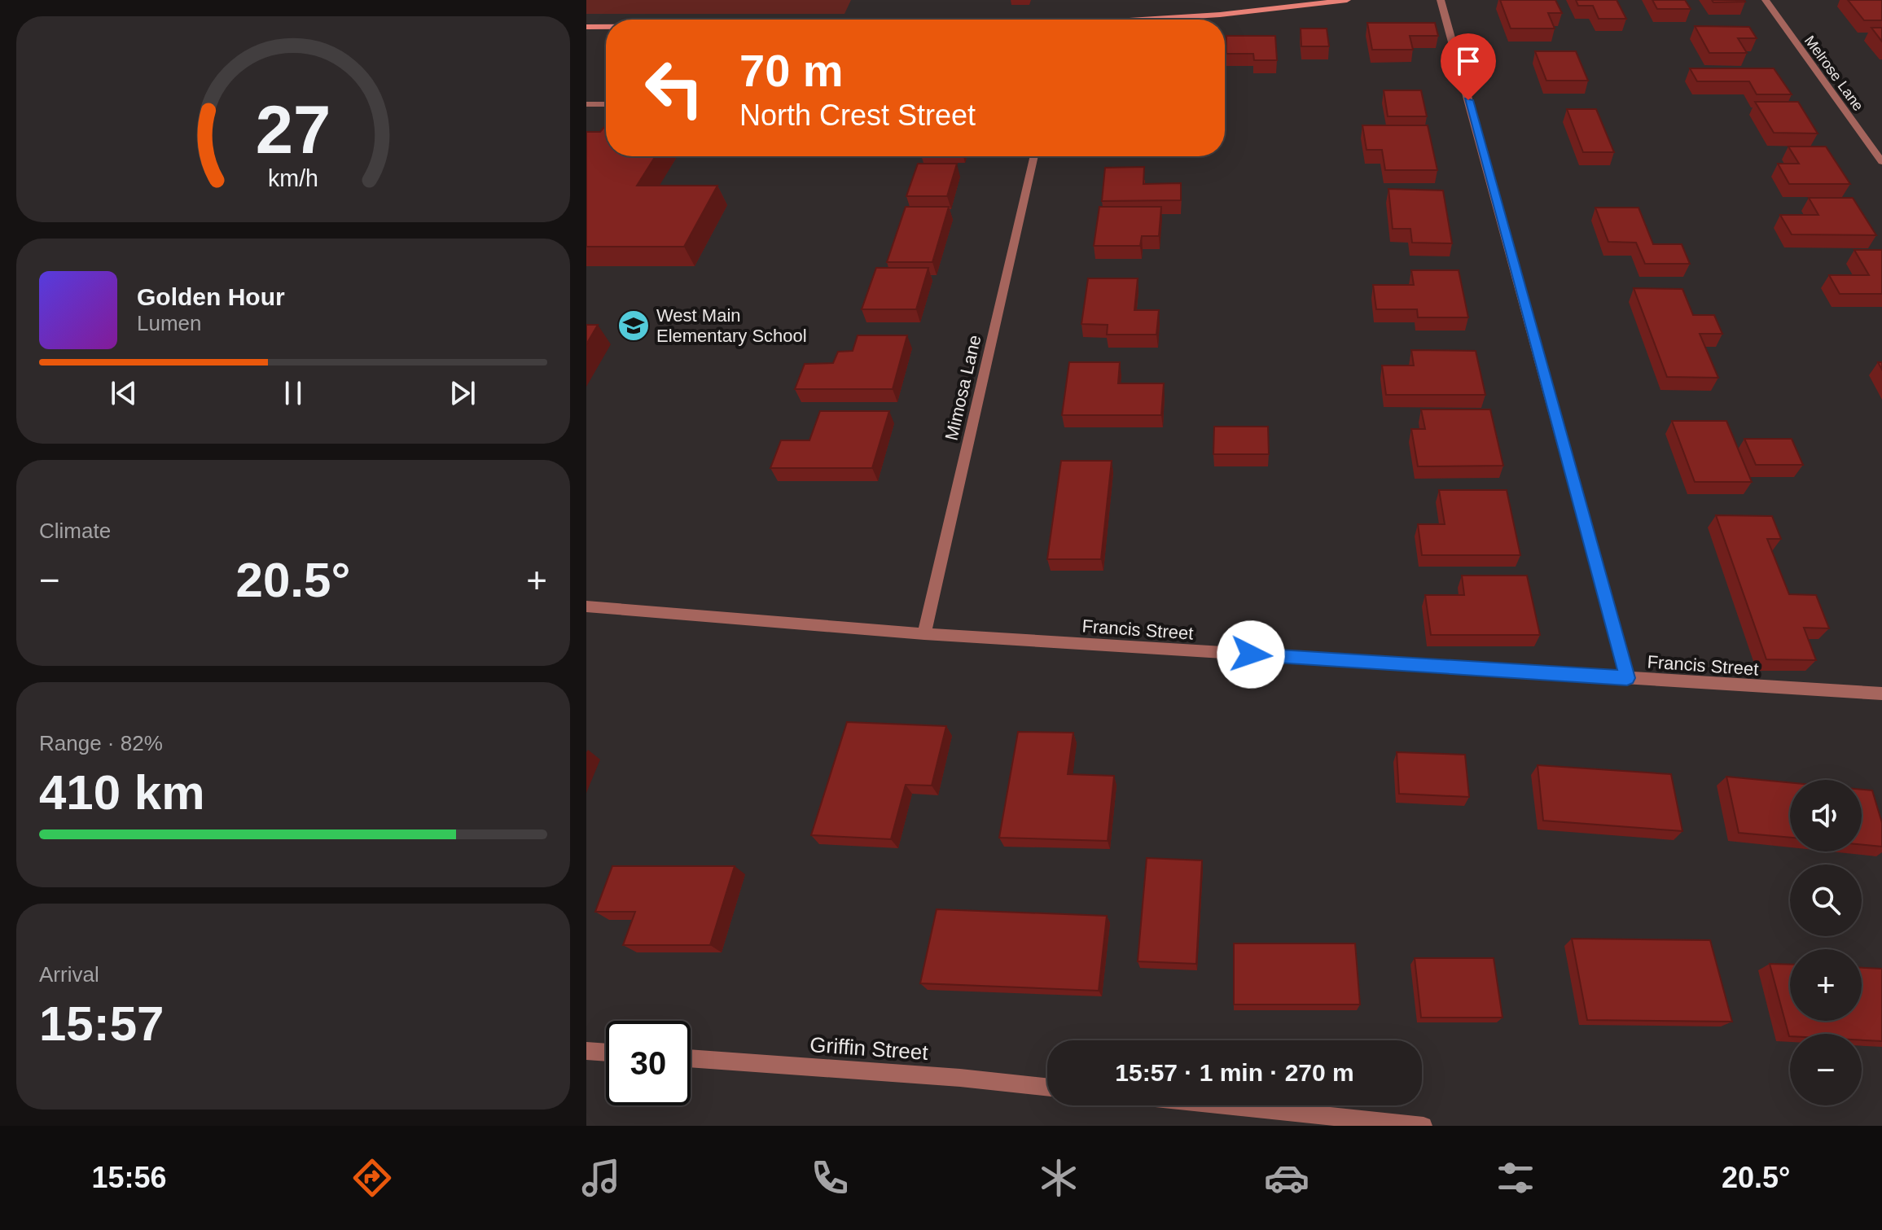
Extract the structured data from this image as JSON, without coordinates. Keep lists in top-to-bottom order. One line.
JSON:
{"streets":{"street":["Melrose Lane","Mimosa Lane","Francis Street","Griffin Street"]},"crossings":[["Mimosa Lane","Francis Street"]],"places":{"school or university":["West Main Elementary School"]},"page":{"turn":["70 m","North Crest Street"],"song":["Golden Hour","Lumen"],"tile":["Climate",["Range · 82%","410 km"],["Arrival","15:57"]],"heat":["−","20.5°","+"],"map_buttons":["+","−"],"limit":"30","trip":"15:57 · 1 min · 270 m","tabs":["15:56","20.5°"],"gauge":["27","km/h"]}}
